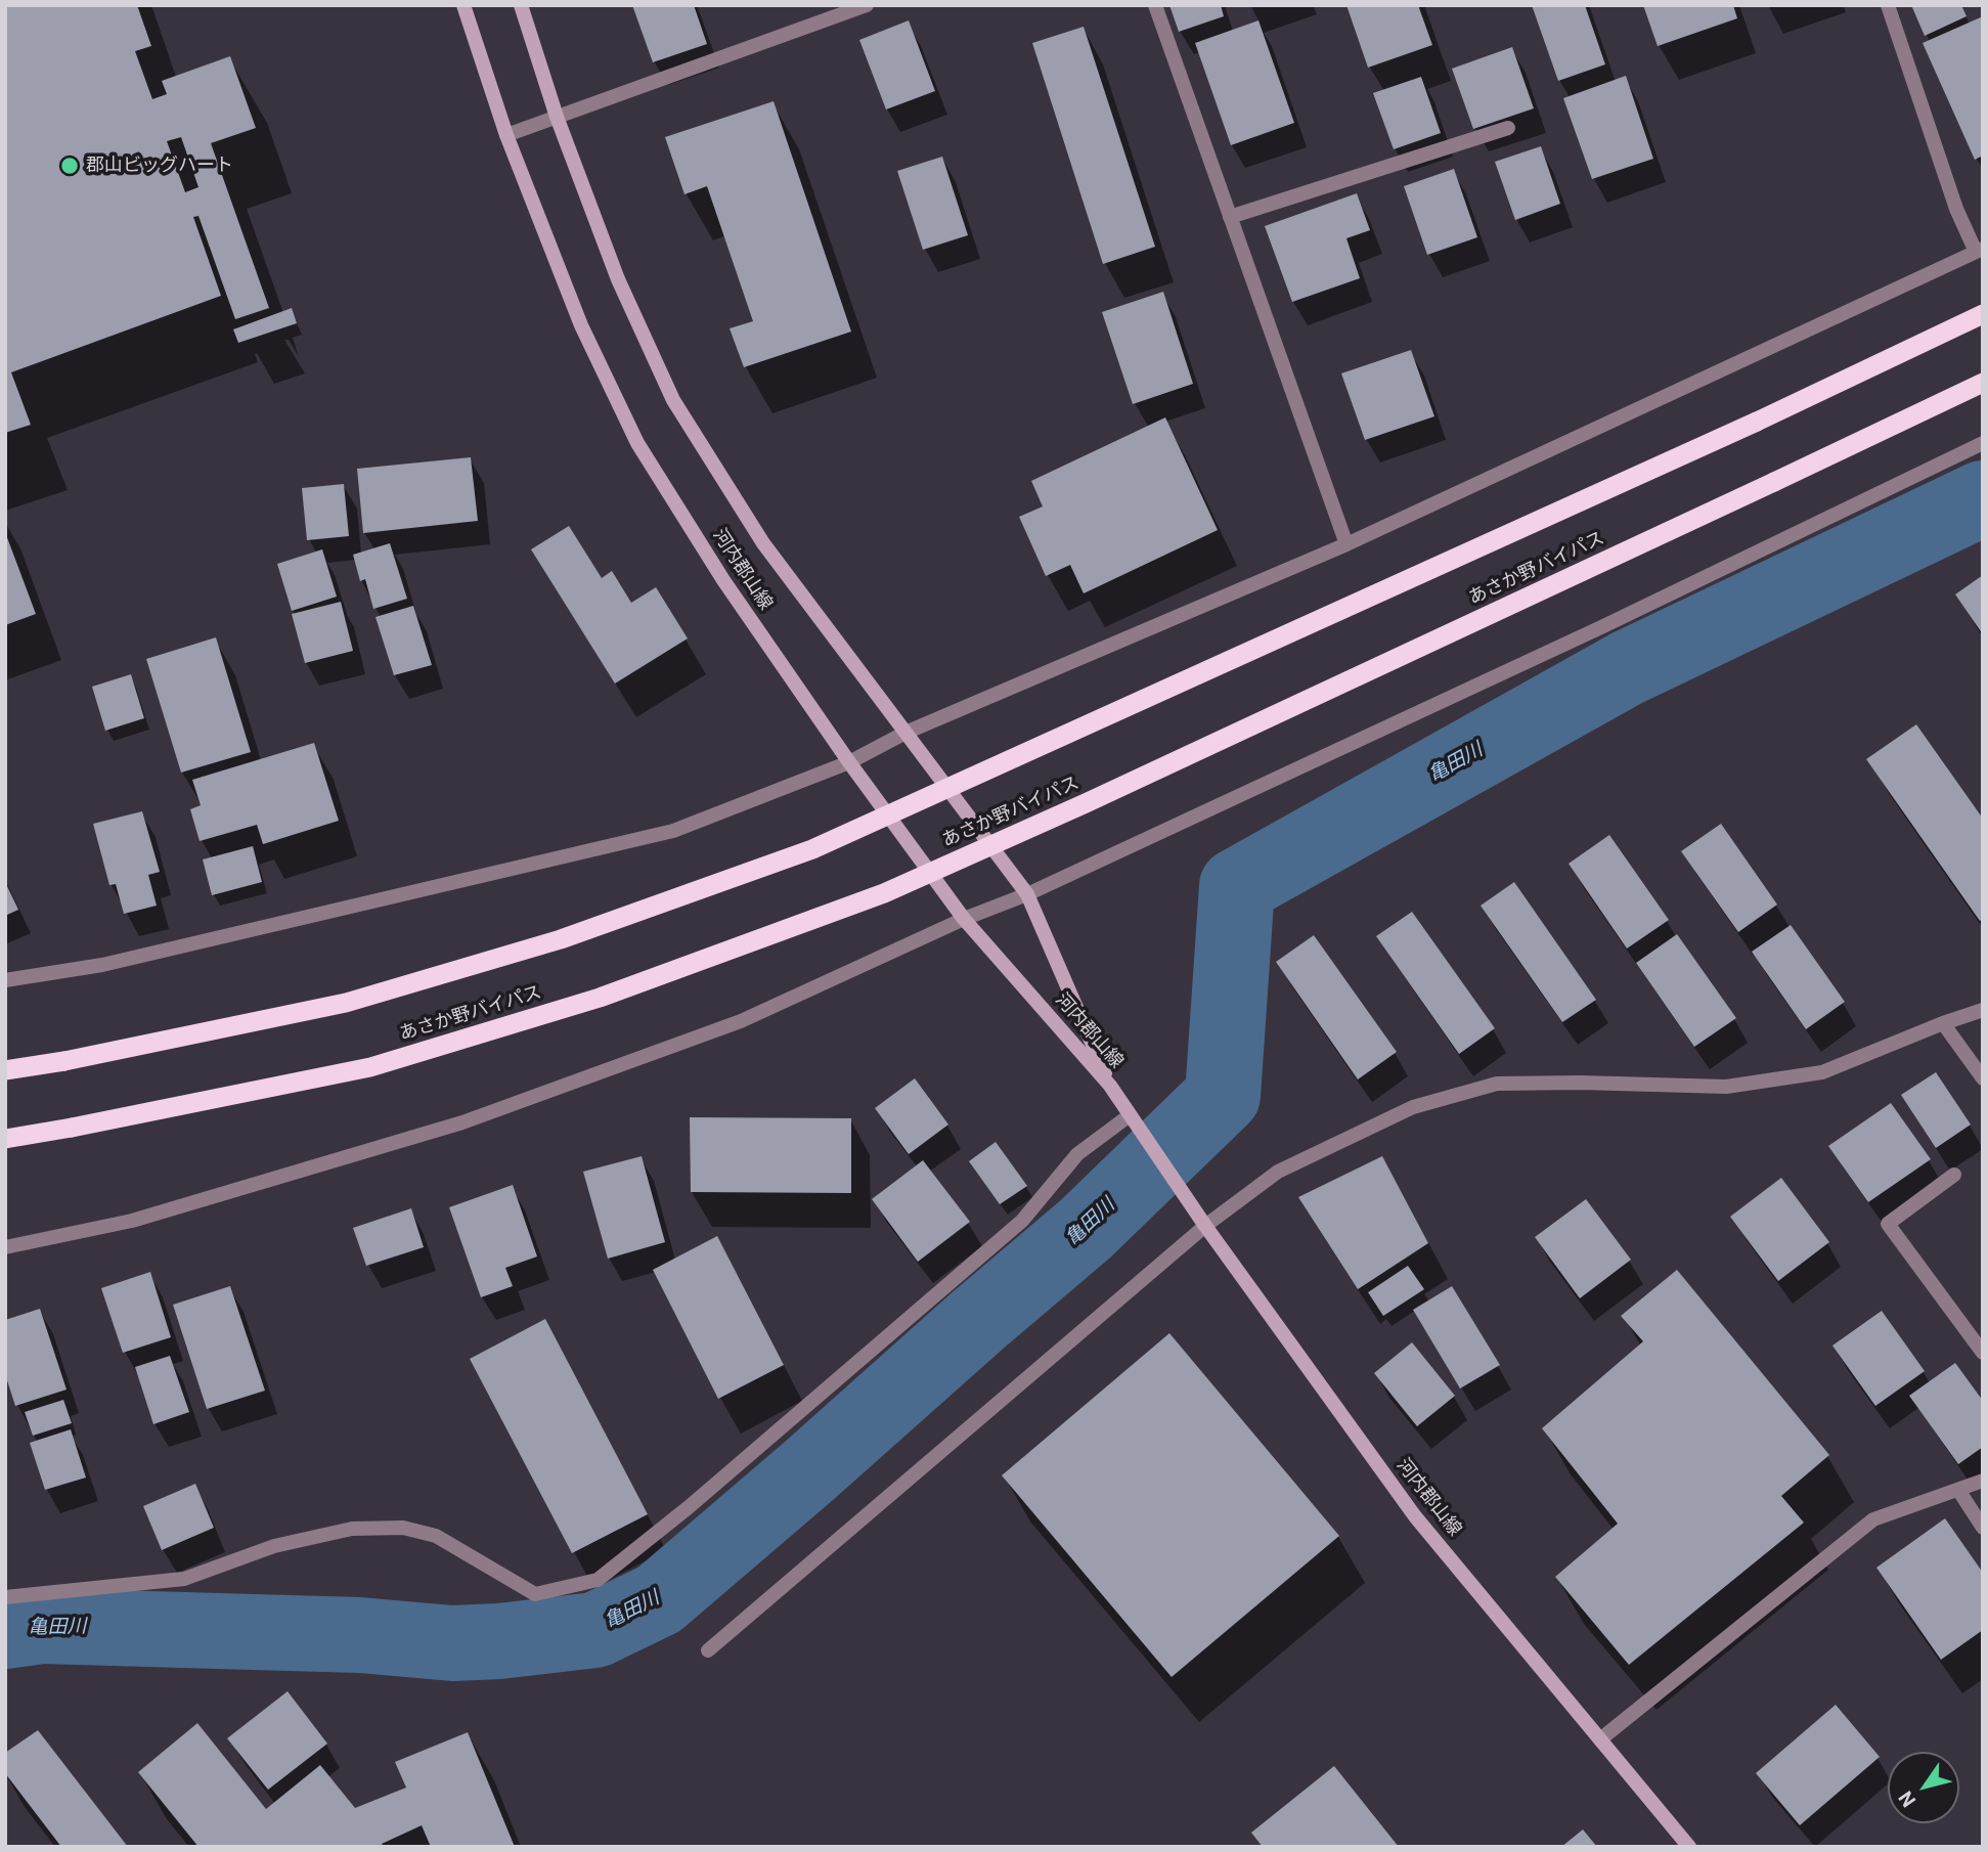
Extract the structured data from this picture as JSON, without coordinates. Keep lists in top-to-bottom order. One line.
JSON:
{"streets":{"highway":["あさか野バイパス"],"main road":["河内郡山線"]},"water":["亀田川"],"places":["郡山ビッグハート"],"north":"bottom left"}
